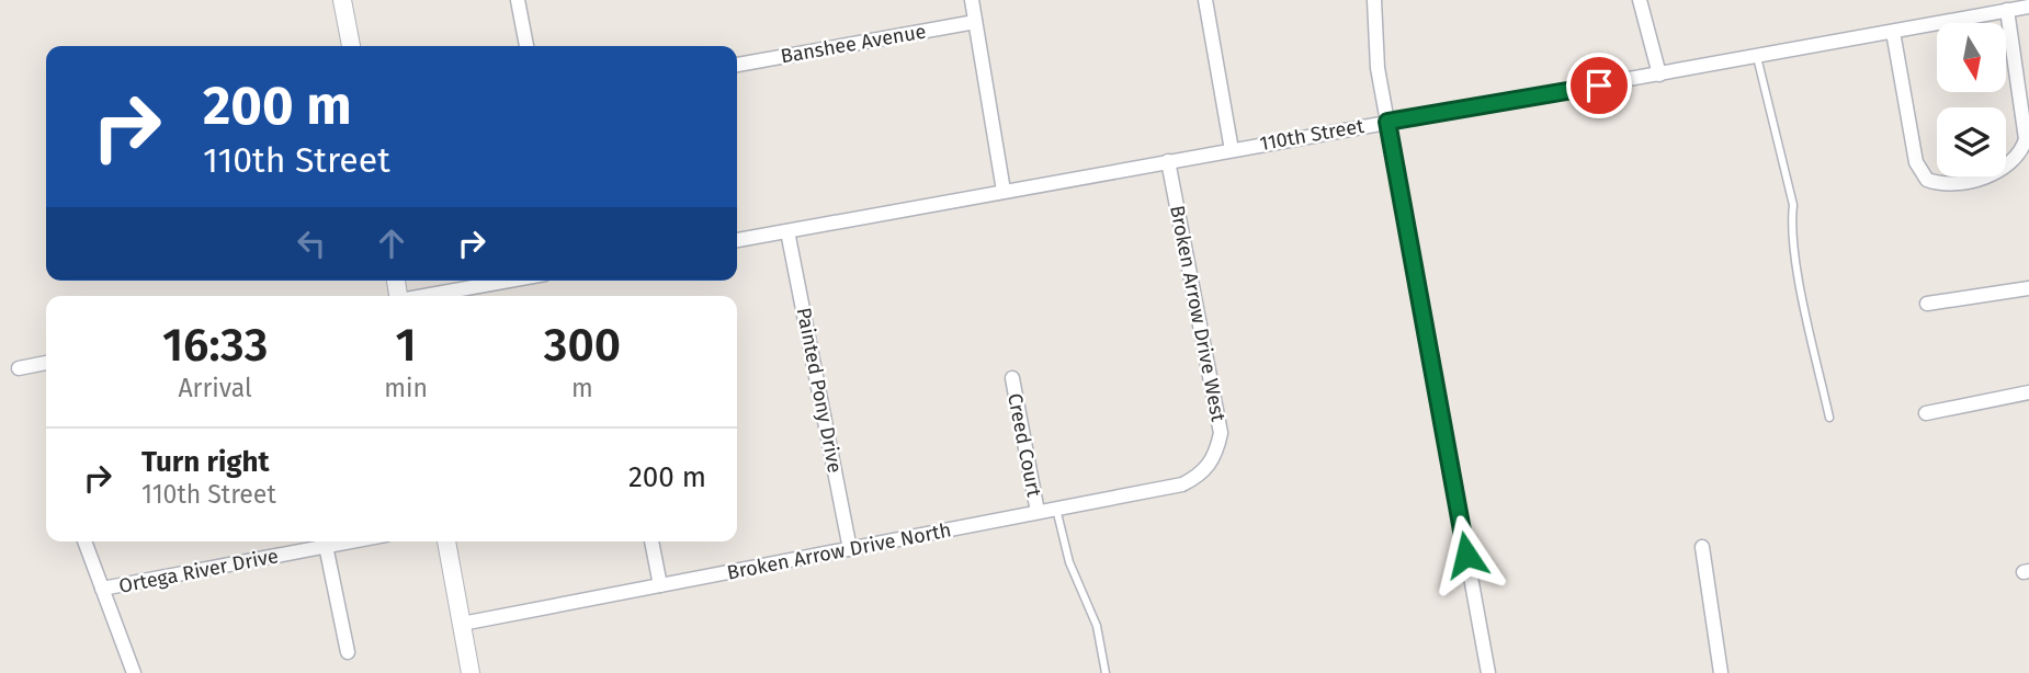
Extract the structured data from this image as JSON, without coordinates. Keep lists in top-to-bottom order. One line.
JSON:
{"streets":{"street":["Banshee Avenue","110th Street","Broken Arrow Drive West","Painted Pony Drive","Creed Court","Broken Arrow Drive North","Ortega River Drive"]},"crossings":[["110th Street","Broken Arrow Drive West"],["110th Street","Painted Pony Drive"],["Broken Arrow Drive West","Broken Arrow Drive North"],["Painted Pony Drive","Broken Arrow Drive North"],["Creed Court","Broken Arrow Drive North"]],"north":"bottom","page":{"turn":["200 m","110th Street"],"eta":["16:33","Arrival","1","min","300","m"],"list":[{"name":"Turn right","note":"110th Street","value":"200 m"}]}}
